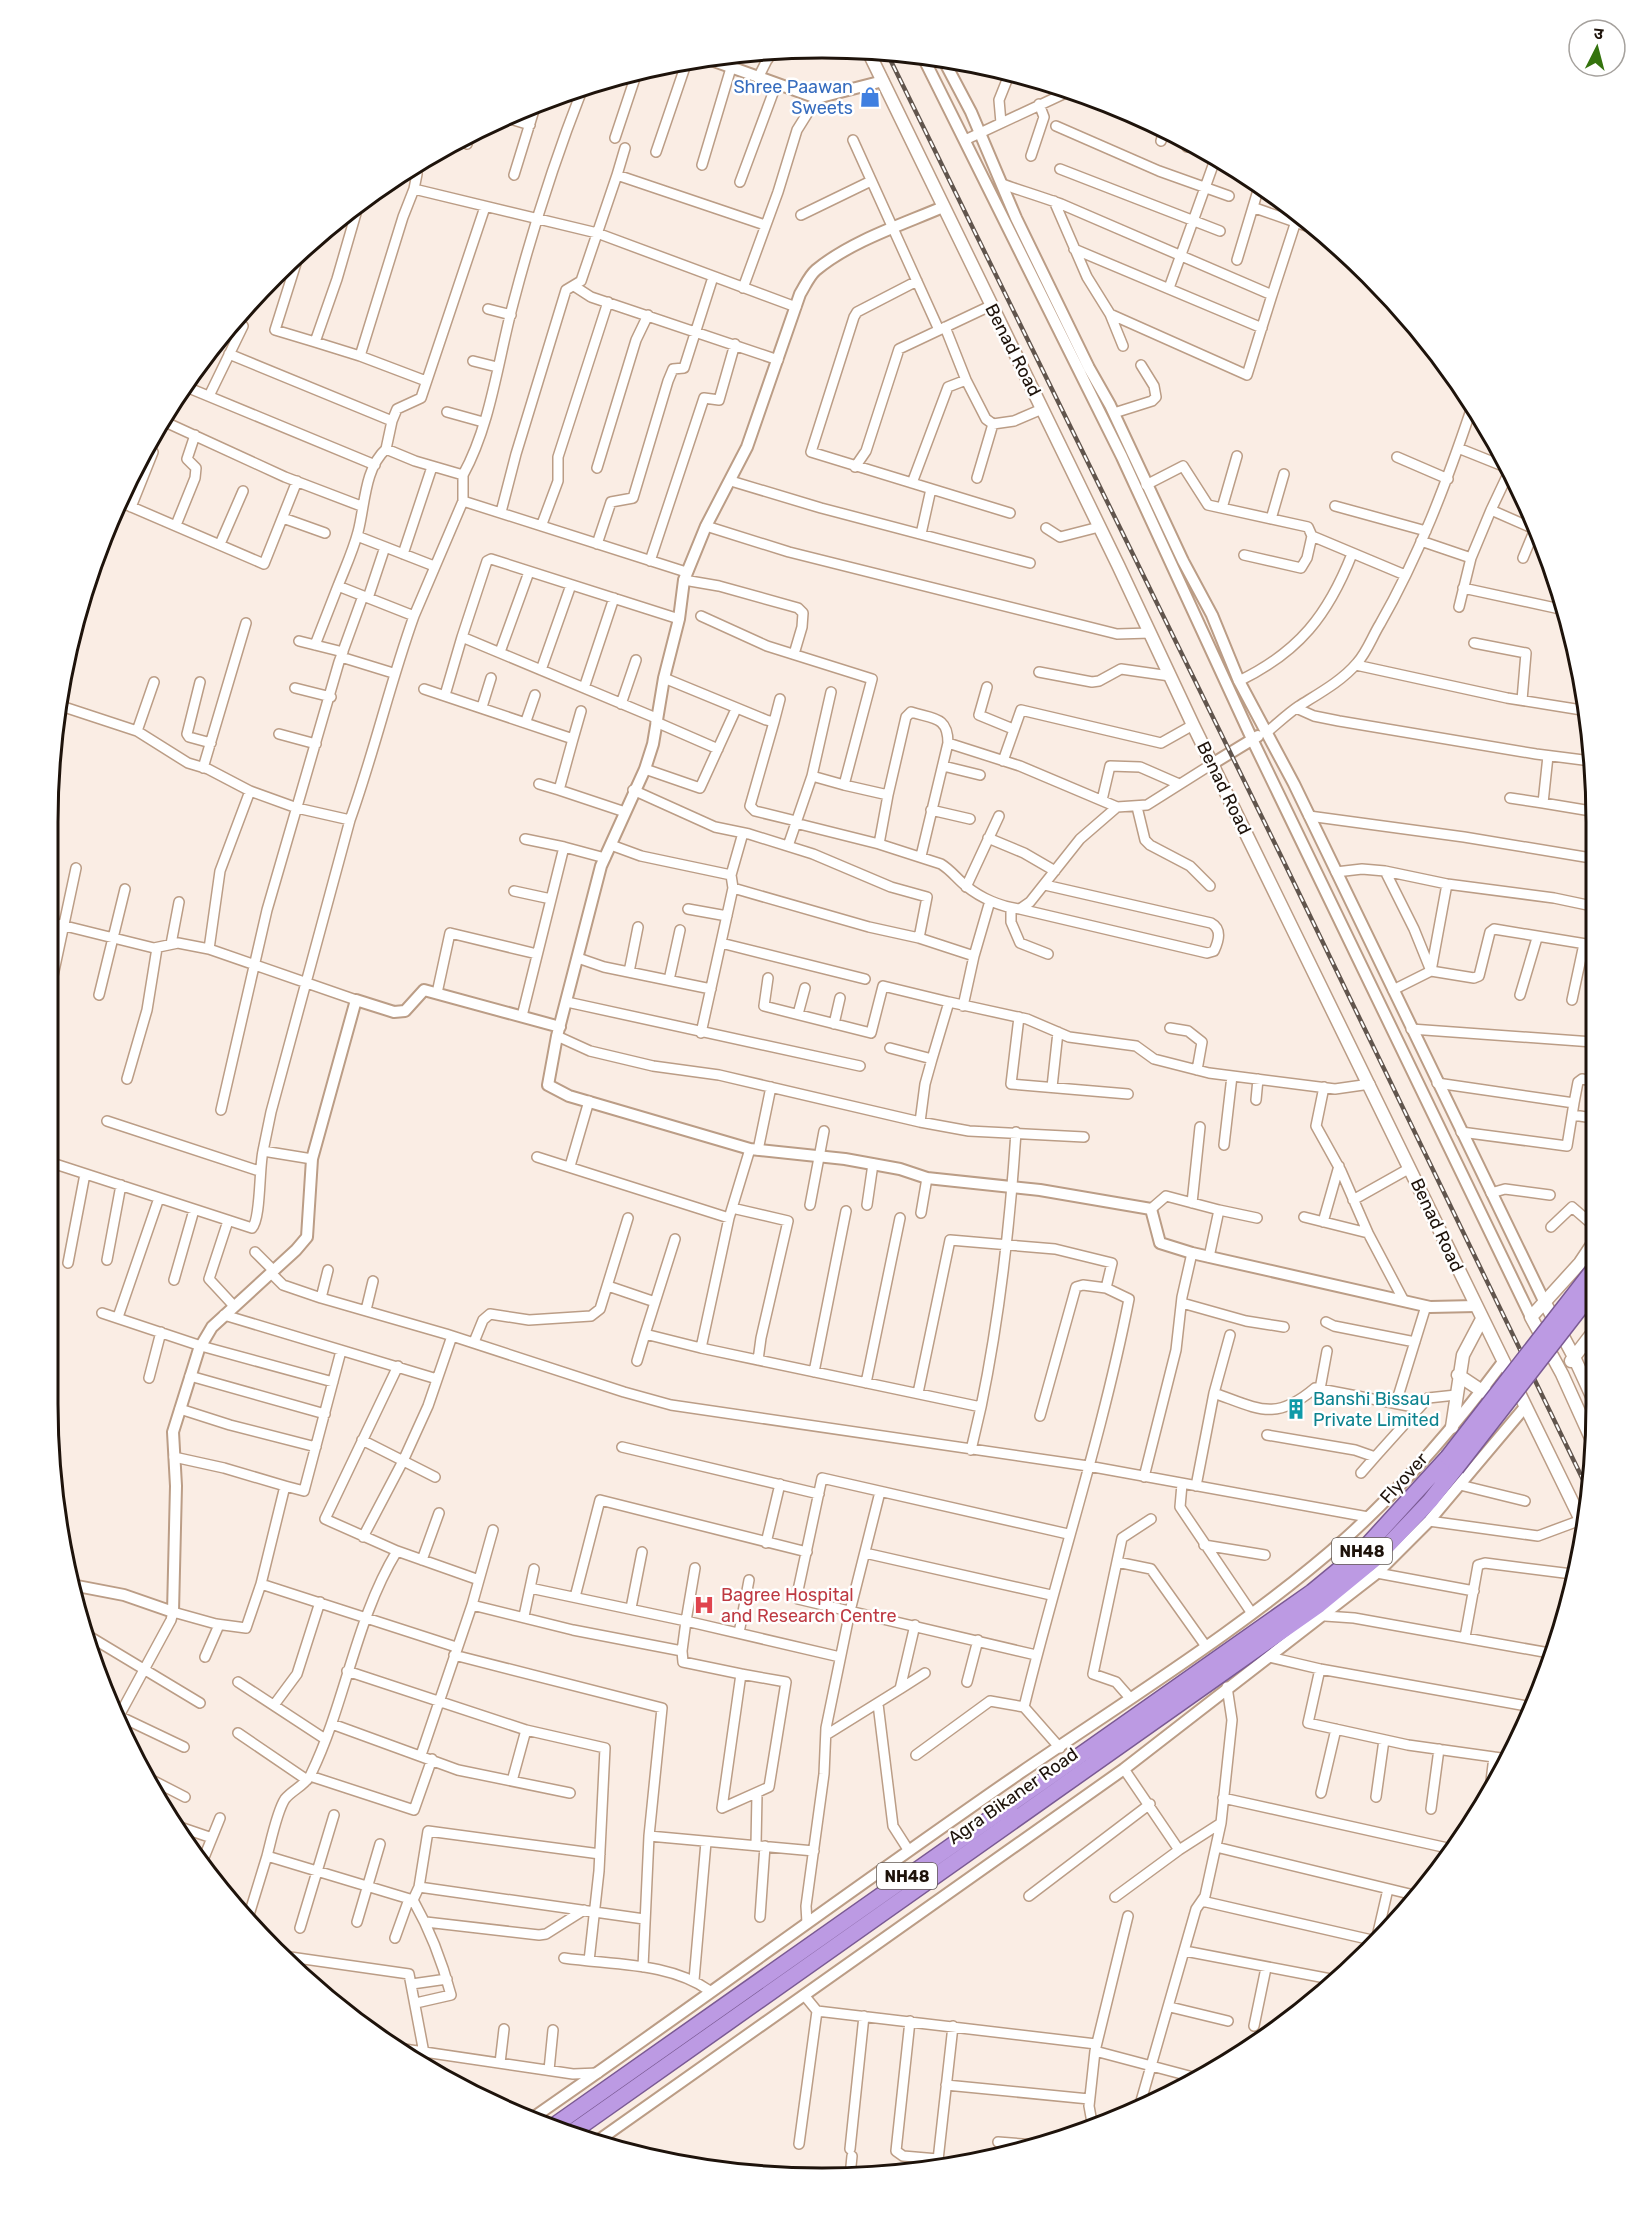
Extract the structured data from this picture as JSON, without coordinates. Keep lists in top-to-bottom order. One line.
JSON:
{"streets":{"highway":["Flyover","NH48","Agra Bikaner Road"],"main road":["Benad Road"]},"crossings":[["Flyover","NH48"],["Flyover","Agra Bikaner Road"],["NH48","Agra Bikaner Road"]],"places":{"shop":["Shree Paawan Sweets"],"building":["Banshi Bissau Private Limited"],"hospital":["Bagree Hospital and Research Centre"]},"north":"top"}
